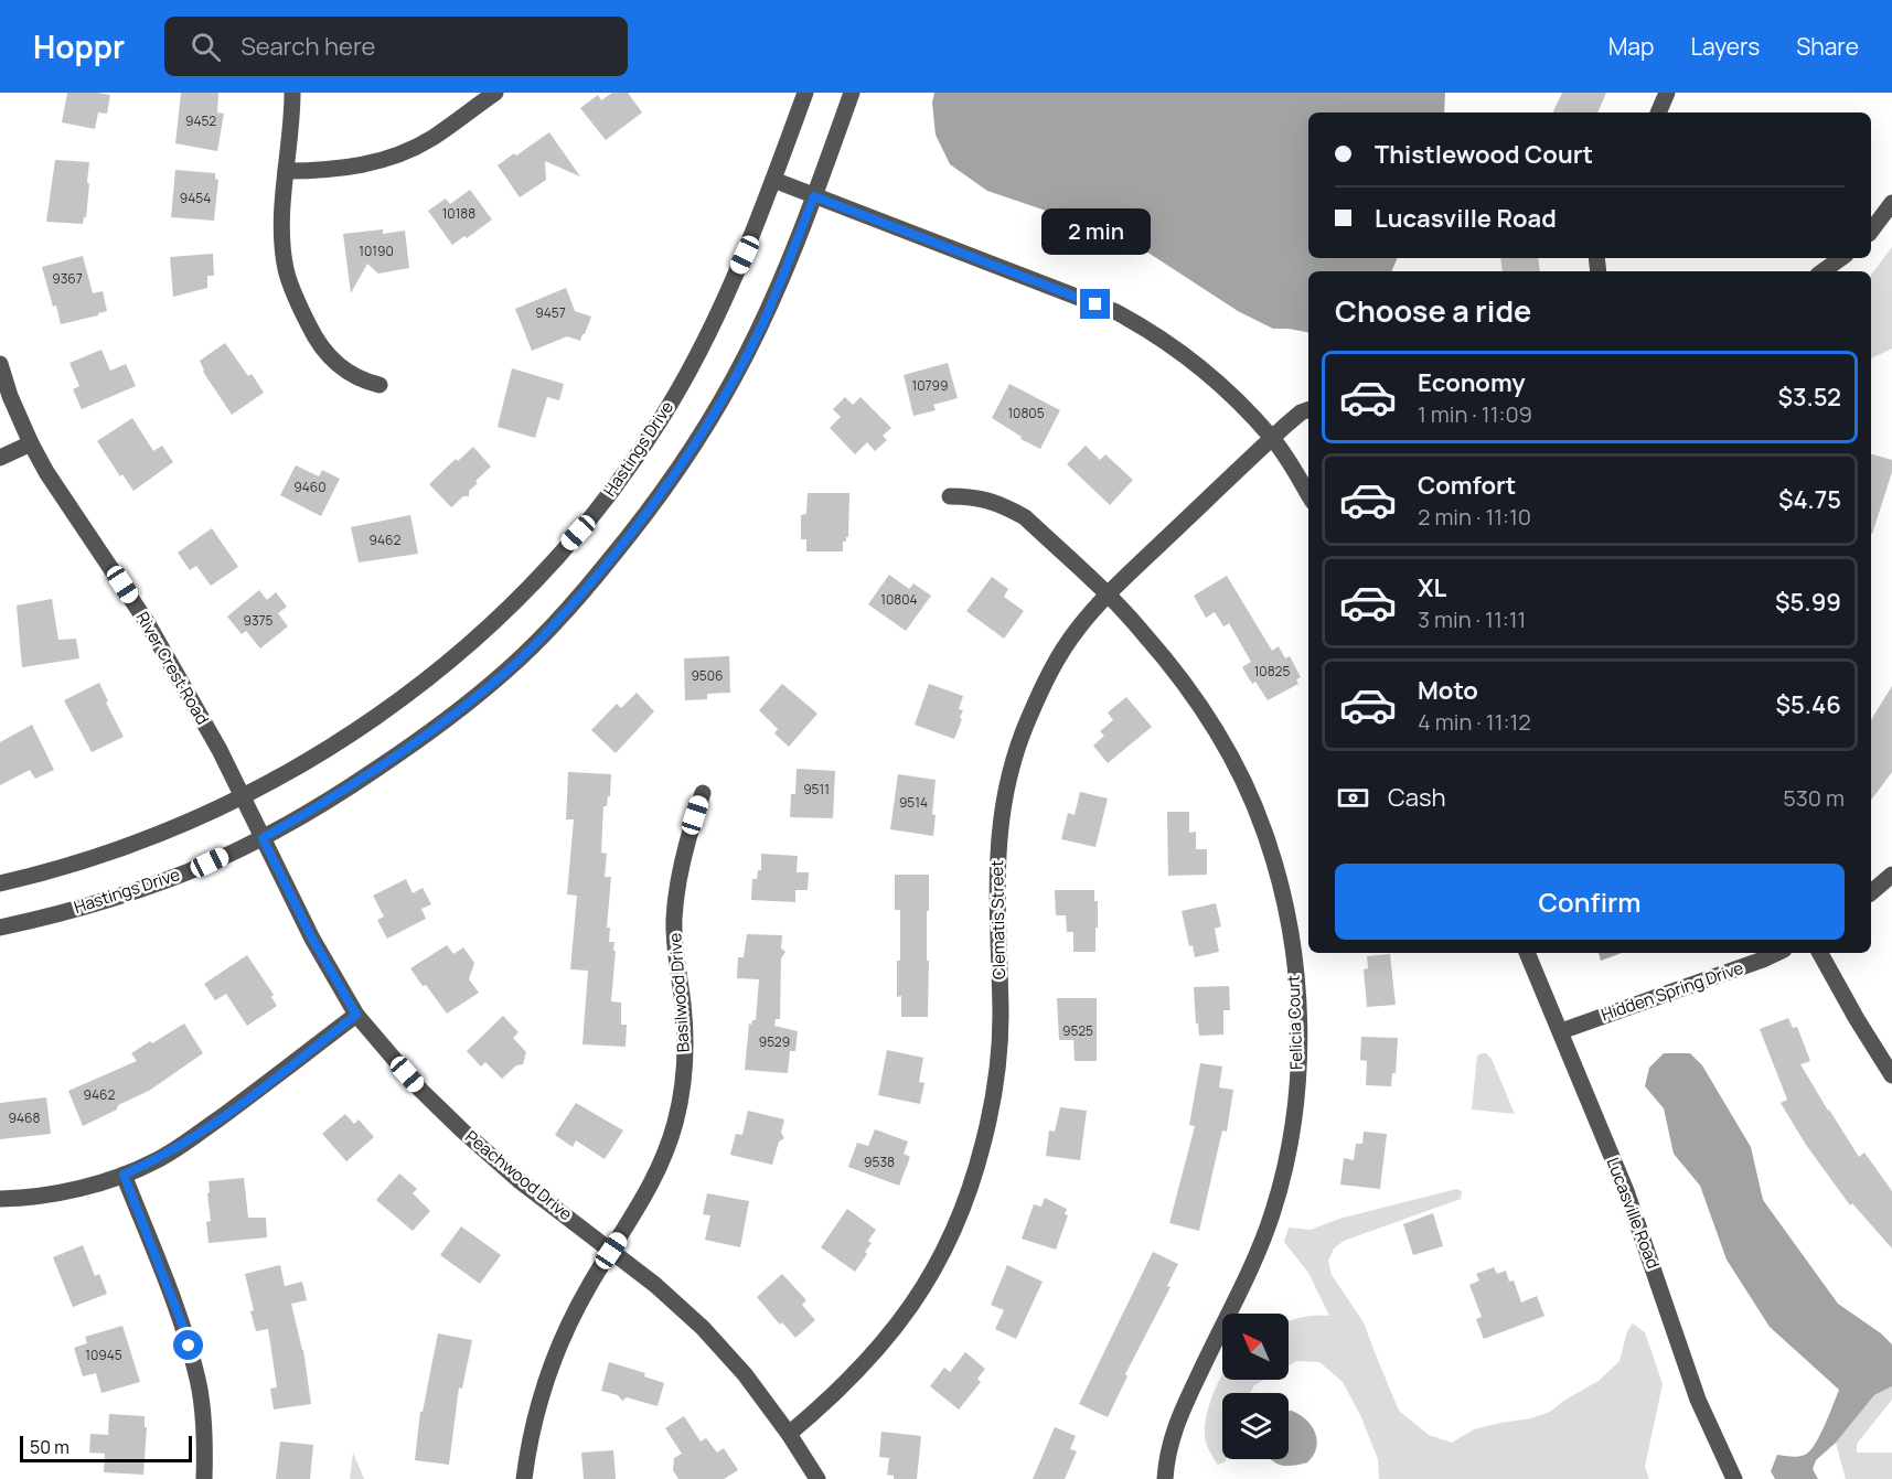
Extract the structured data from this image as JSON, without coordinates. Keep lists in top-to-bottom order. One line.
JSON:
{"streets":{"street":["Hastings Drive","River Crest Road","Clematis Street","Hidden Spring Drive","Basilwood Drive","Felicia Court","Peachwood Drive","Lucasville Road"]},"crossings":[["Hastings Drive","River Crest Road"],["Hastings Drive","Peachwood Drive"],["River Crest Road","Peachwood Drive"],["Clematis Street","Felicia Court"],["Clematis Street","Peachwood Drive"],["Hidden Spring Drive","Lucasville Road"],["Basilwood Drive","Peachwood Drive"]],"house_numbers":["9452","9454","10188","10190","9367","9457","10799","10805","9460","9462","10804","9375","10825","9506","9511","9514","9525","9529","9462","9468","9538","10945"],"scale_bar":"50 m","north":"top left","page":{"header":"Hoppr","search":"Search here","nav":["Map","Layers","Share"],"banner":["Thistlewood Court","Lucasville Road"],"bubble":"2 min","heading":"Choose a ride","list":[{"name":"Economy","note":"1 min · 11:09","value":"$3.52"},{"name":"Comfort","note":"2 min · 11:10","value":"$4.75"},{"name":"XL","note":"3 min · 11:11","value":"$5.99"},{"name":"Moto","note":"4 min · 11:12","value":"$5.46"}],"pay":["Cash","530 m"],"buttons":"Confirm","scale":"50 m"}}
